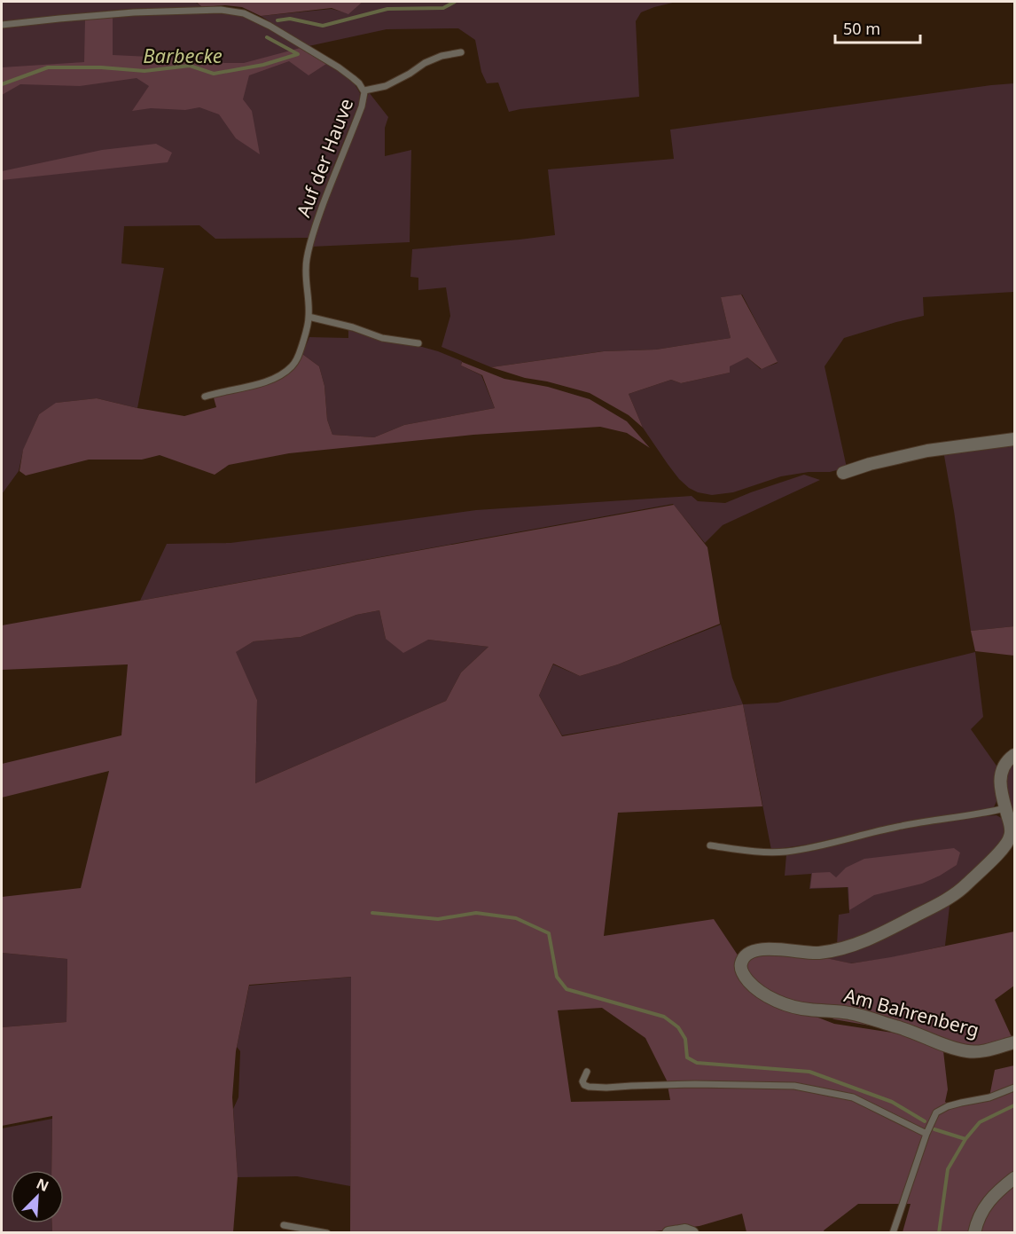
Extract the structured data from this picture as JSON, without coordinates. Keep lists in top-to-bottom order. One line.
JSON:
{"streets":{"street":["Am Bahrenberg"],"lane":["Auf der Hauve"]},"water":["Barbecke"],"scale_bar":"50 m","north":"top right"}
